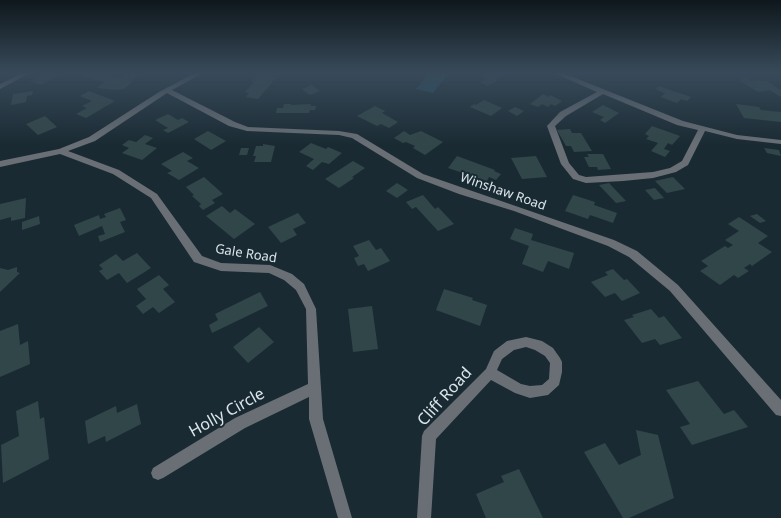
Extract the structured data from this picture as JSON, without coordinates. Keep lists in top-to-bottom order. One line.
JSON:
{"streets":{"street":["Winshaw Road","Gale Road","Cliff Road","Holly Circle"]},"crossings":[["Gale Road","Holly Circle"]]}
